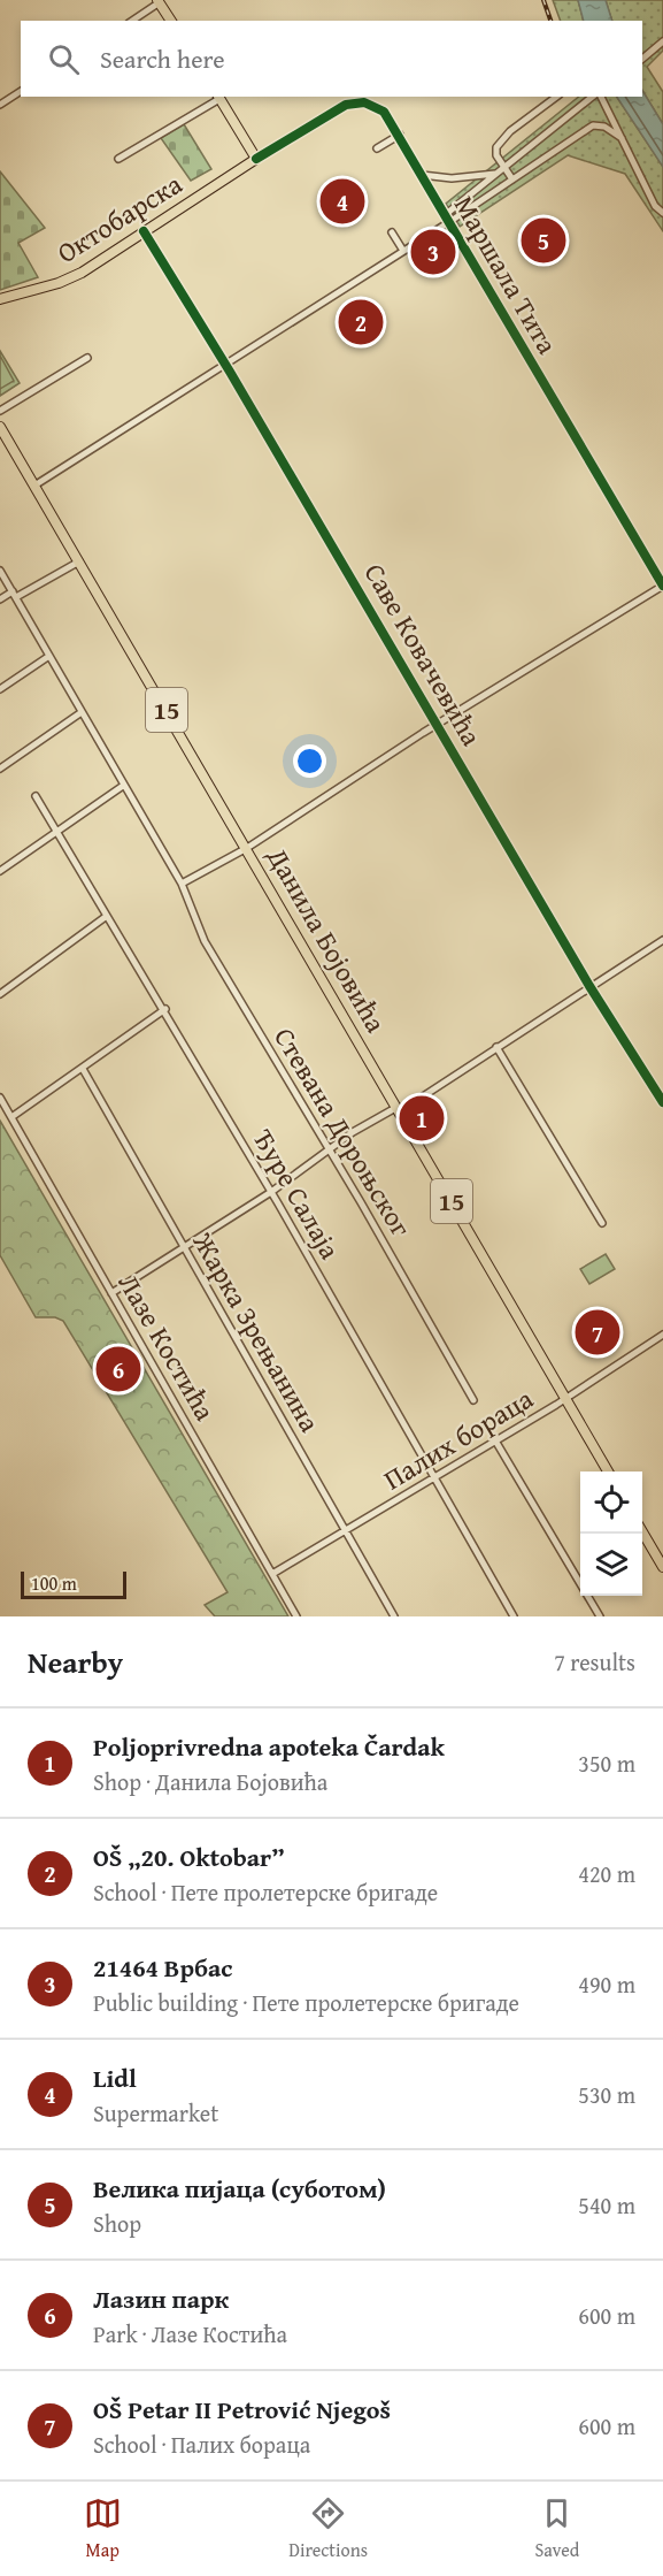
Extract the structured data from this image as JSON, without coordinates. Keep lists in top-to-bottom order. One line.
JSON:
{"streets":{"main road":["Октобарска","15","Данила Бојовића"],"street":["Маршала Тита","Саве Ковачевића","Стевана Дороњског","Ђуре Салаја","Жарка Зрењанина","Лазе Костића","Палих бораца"]},"crossings":[["Октобарска","Маршала Тита"],["Октобарска","Саве Ковачевића"],["Данила Бојовића","Палих бораца"],["Ђуре Салаја","Палих бораца"],["Жарка Зрењанина","Палих бораца"],["Лазе Костића","Палих бораца"]],"scale_bar":"100 m","page":{"search":"Search here","pins":["4","5","3","2","1","7","6"],"scale":"100 m","heading":["Nearby","7 results"],"list":[{"mark":"1","name":"Poljoprivredna apoteka Čardak","note":"Shop · Данила Бојовића","value":"350 m"},{"mark":"2","name":"OŠ „20. Oktobar”","note":"School · Пете пролетерске бригаде","value":"420 m"},{"mark":"3","name":"21464 Врбас","note":"Public building · Пете пролетерске бригаде","value":"490 m"},{"mark":"4","name":"Lidl","note":"Supermarket","value":"530 m"},{"mark":"5","name":"Велика пијаца (суботом)","note":"Shop","value":"540 m"},{"mark":"6","name":"Лазин парк","note":"Park · Лазе Костића","value":"600 m"},{"mark":"7","name":"OŠ Petar II Petrović Njegoš","note":"School · Палих бораца","value":"600 m"}],"nav":["Map","Directions","Saved"]}}
